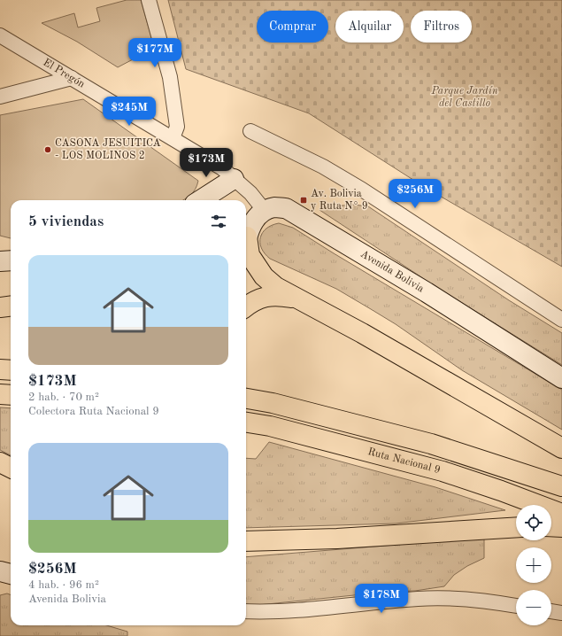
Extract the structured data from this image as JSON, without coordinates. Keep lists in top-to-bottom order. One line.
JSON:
{"streets":{"highway":["Ruta Nacional 9"],"street":["El Pregón","Avenida Bolivia"]},"crossings":[["El Pregón","Avenida Bolivia"]],"parks":["Parque Jardín del Castillo"],"places":{"other":["CASONA JESUITICA - LOS MOLINOS 2"],"transit":["Av. Bolivia y Ruta N° 9"]},"page":{"chip":["Comprar","Alquilar","Filtros"],"price":["$177M","$245M","$173M","$256M","$178M"],"heading":"5 viviendas","list":[{"name":"$173M","note":"2 hab. · 70 m² · Colectora Ruta Nacional 9"},{"name":"$256M","note":"4 hab. · 96 m² · Avenida Bolivia"}],"map_buttons":["+","−"]}}
